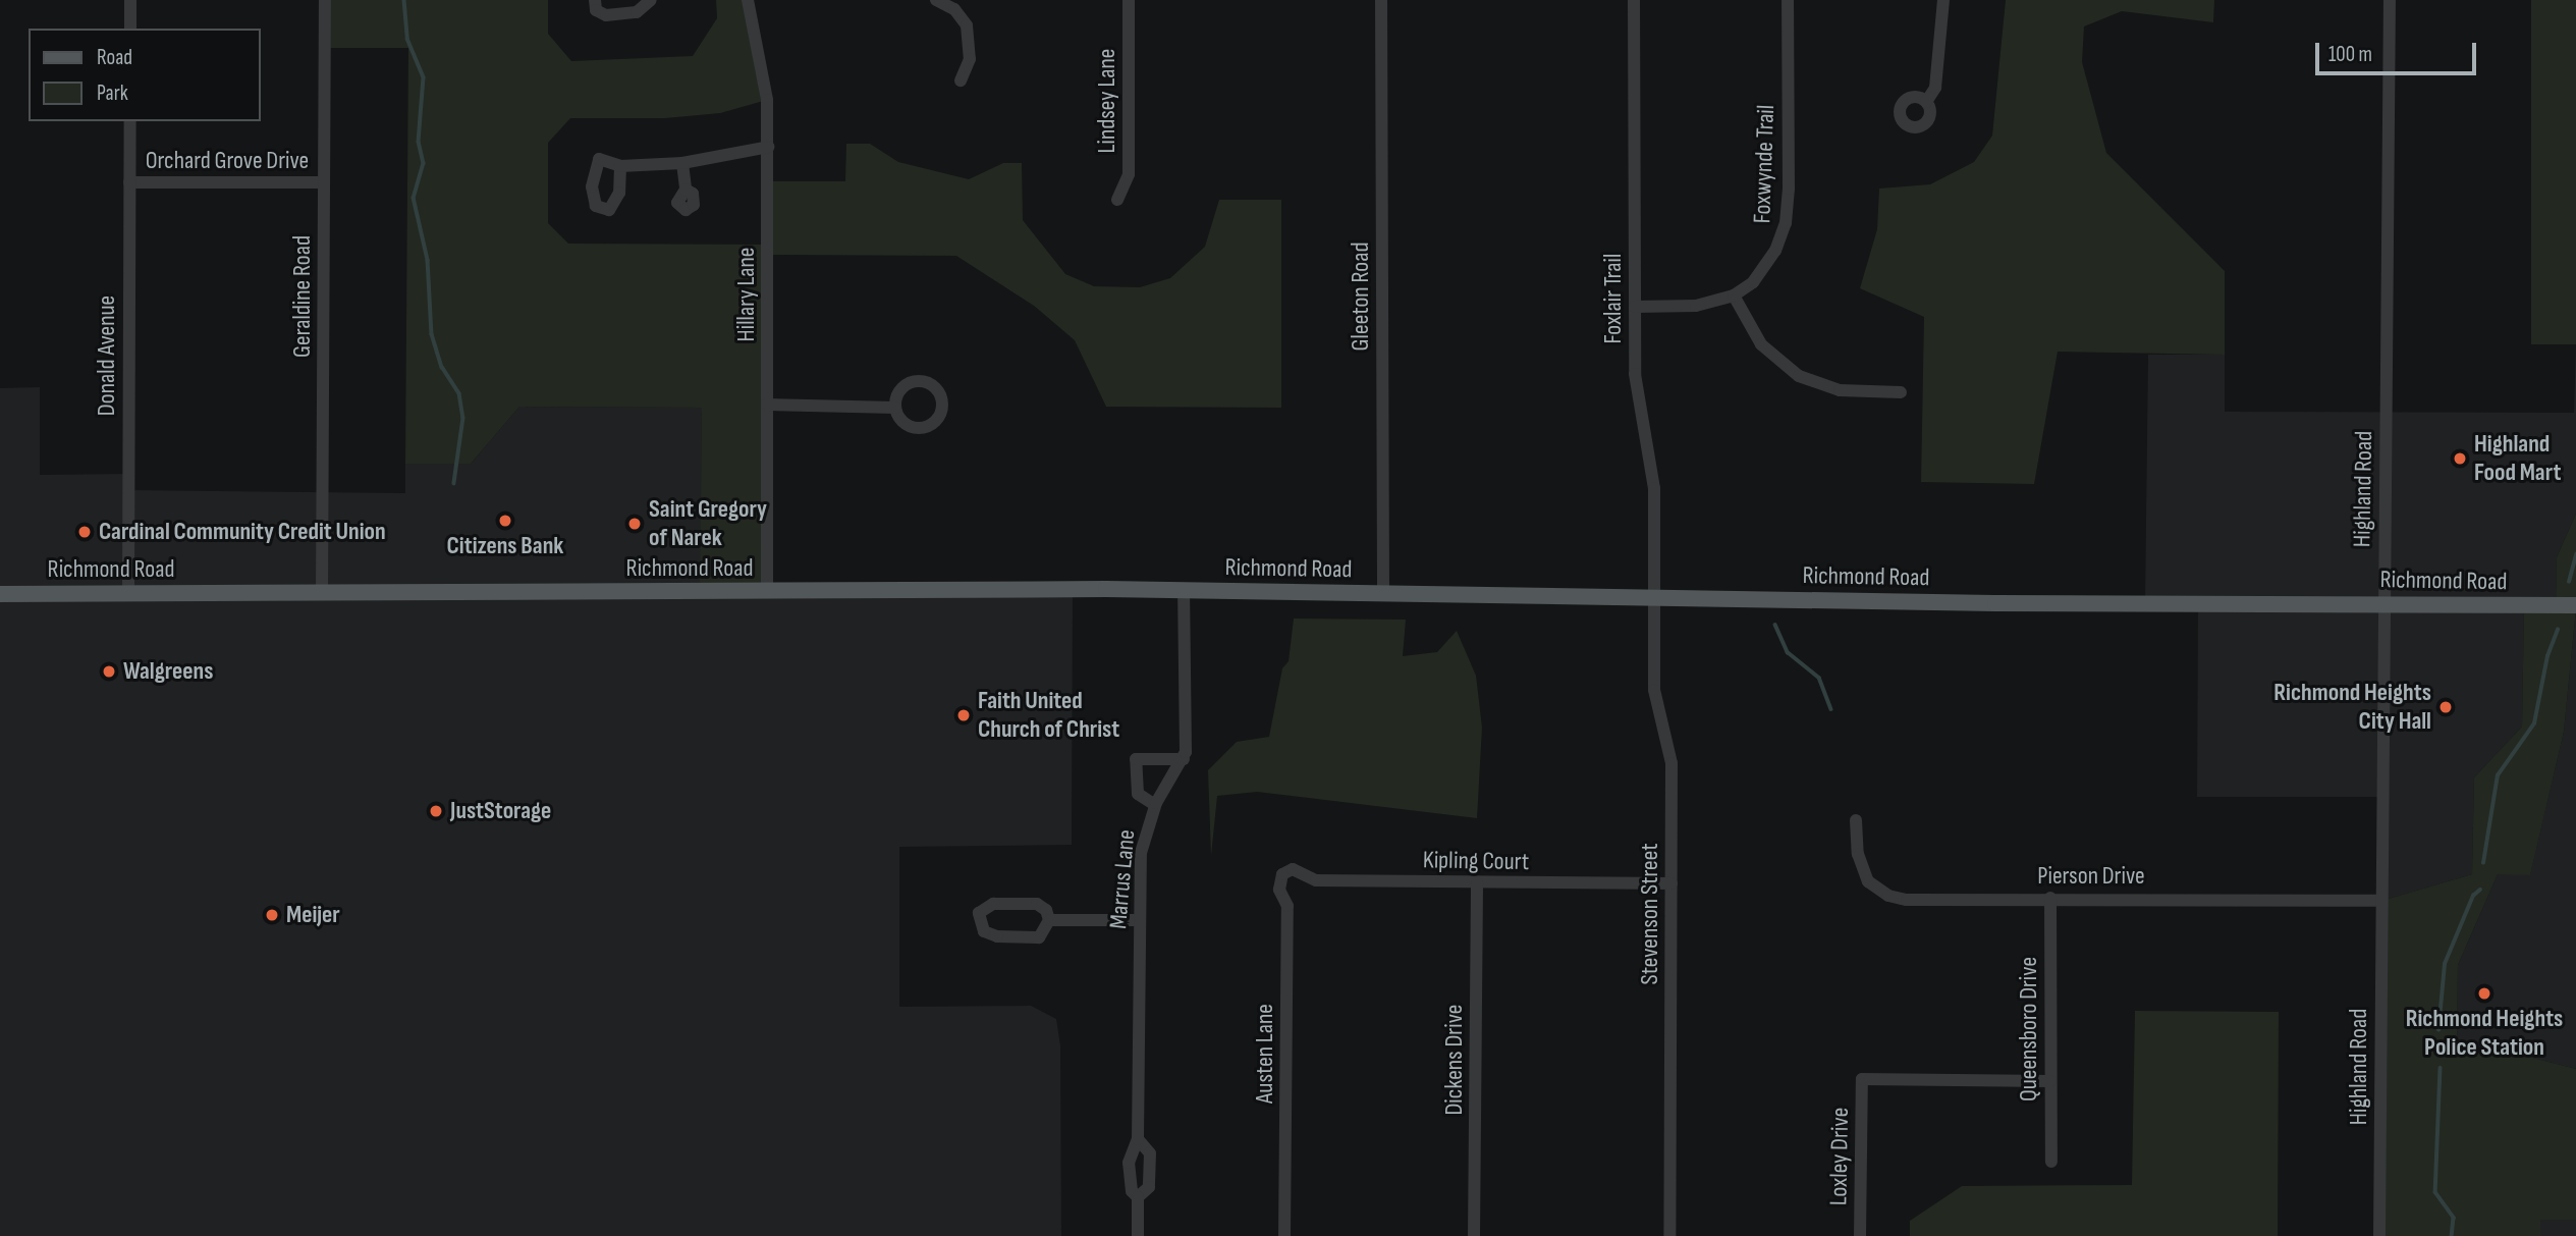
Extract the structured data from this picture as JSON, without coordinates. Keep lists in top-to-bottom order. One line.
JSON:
{"streets":{"main road":["Richmond Road"],"street":["Lindsey Lane","Orchard Grove Drive","Foxwynde Trail","Hillary Lane","Geraldine Road","Gleeton Road","Foxlair Trail","Donald Avenue","Highland Road","Kipling Court","Pierson Drive","Marrus Lane","Stevenson Street","Queensboro Drive","Austen Lane","Dickens Drive","Loxley Drive"]},"crossings":[["Orchard Grove Drive","Geraldine Road"],["Orchard Grove Drive","Donald Avenue"],["Foxwynde Trail","Foxlair Trail"],["Hillary Lane","Richmond Road"],["Geraldine Road","Richmond Road"],["Gleeton Road","Richmond Road"],["Foxlair Trail","Richmond Road"],["Foxlair Trail","Stevenson Street"],["Donald Avenue","Richmond Road"],["Highland Road","Richmond Road"],["Highland Road","Pierson Drive"],["Richmond Road","Marrus Lane"],["Richmond Road","Stevenson Street"],["Kipling Court","Stevenson Street"],["Kipling Court","Austen Lane"],["Kipling Court","Dickens Drive"],["Pierson Drive","Queensboro Drive"],["Queensboro Drive","Loxley Drive"]],"places":["Highland Food Mart","Citizens Bank","Saint Gregory of Narek","Cardinal Community Credit Union","Walgreens","Richmond Heights City Hall","Faith United Church of Christ","JustStorage","Meijer","Richmond Heights Police Station"],"legend":["Road","Park"],"scale_bar":"100 m"}
